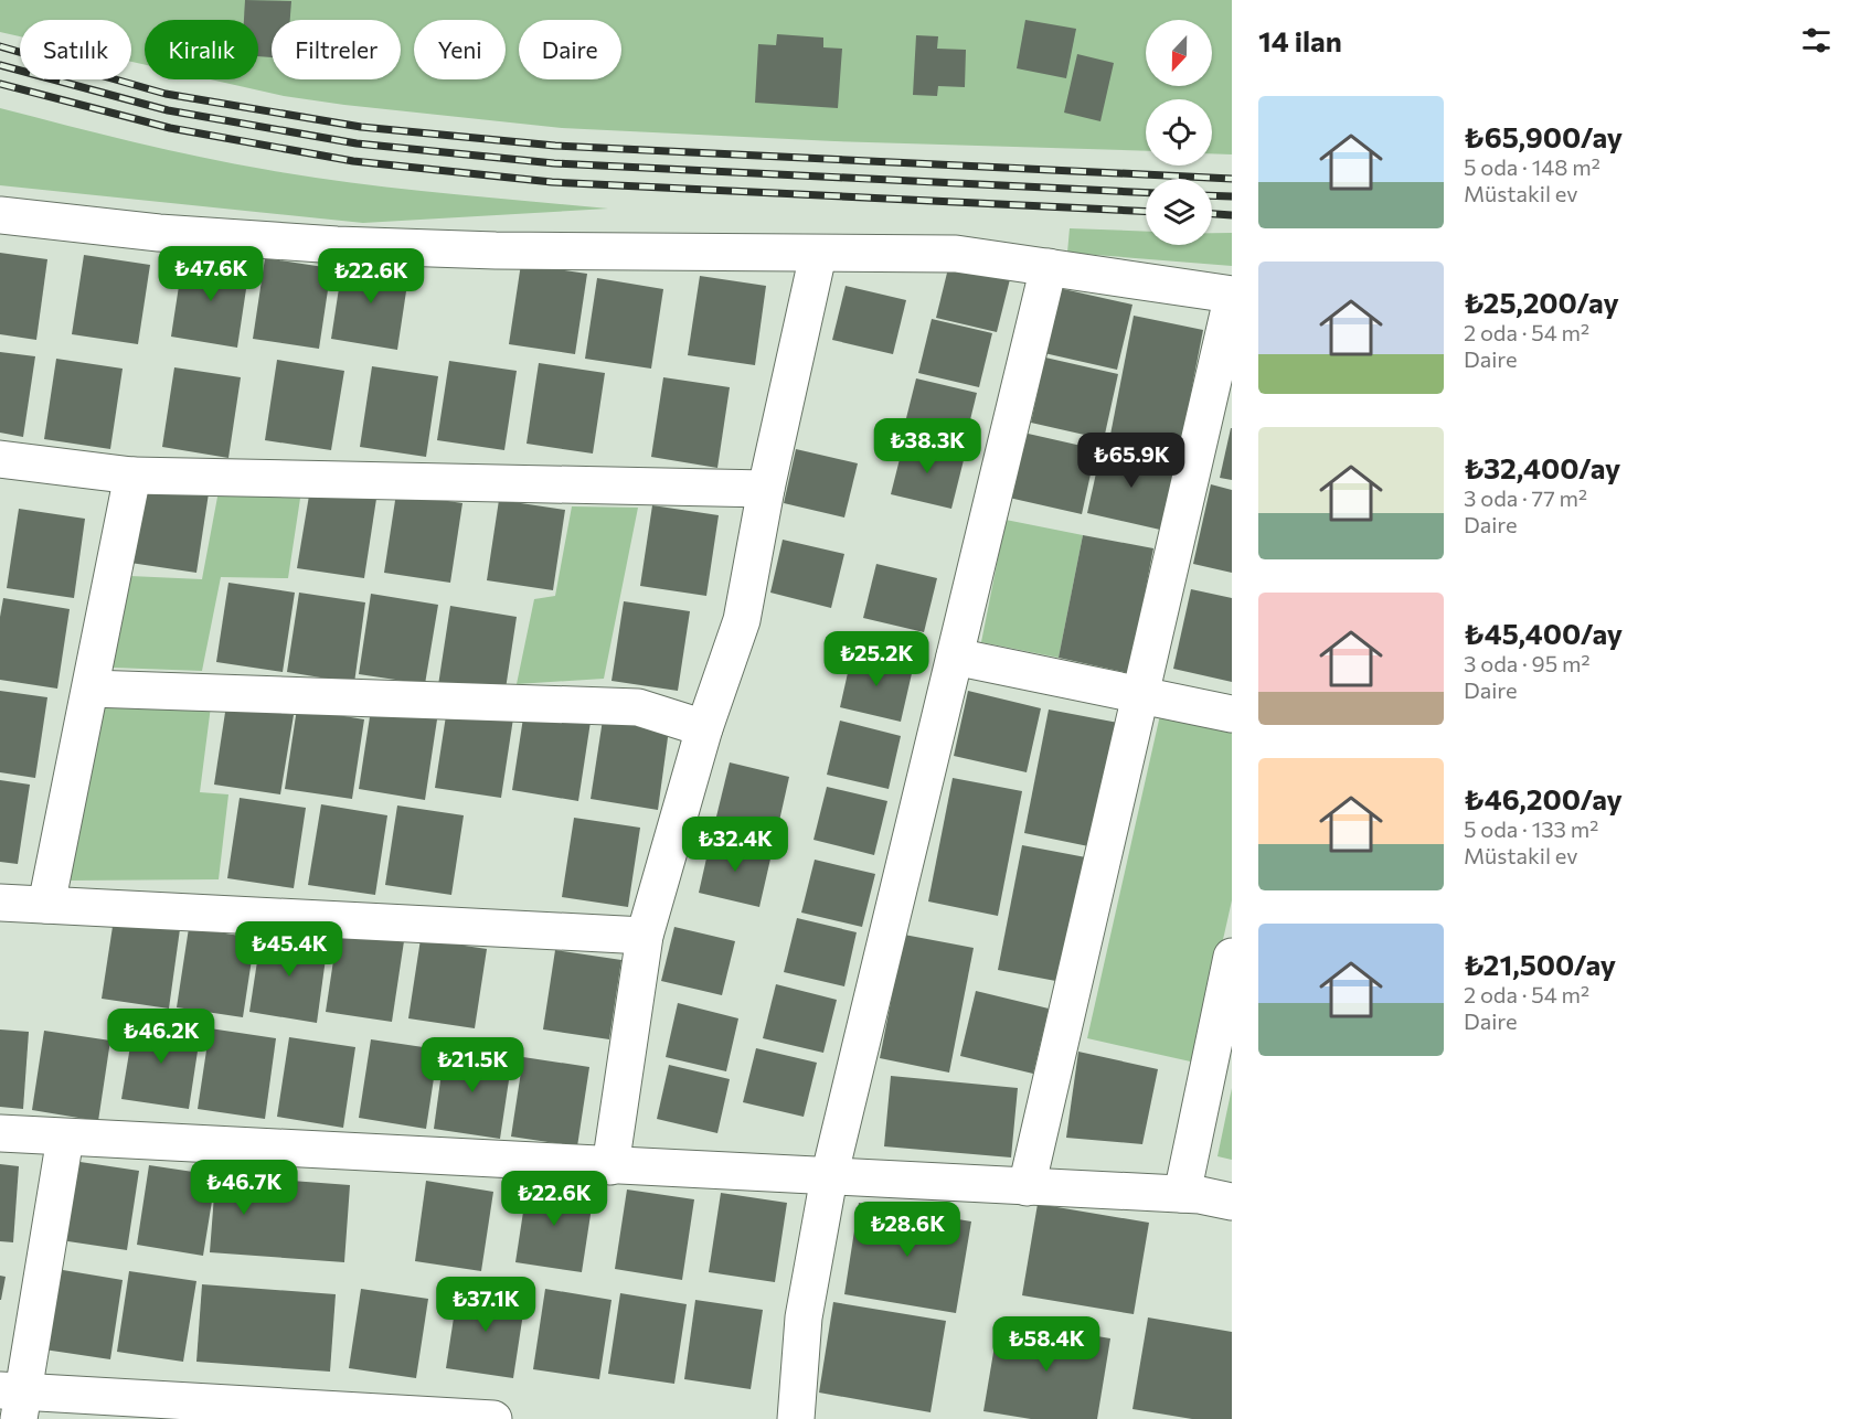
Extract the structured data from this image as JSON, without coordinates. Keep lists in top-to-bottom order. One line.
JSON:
{"north":"bottom","page":{"heading":"14 ilan","chip":["Satılık","Kiralık","Filtreler","Yeni","Daire"],"list":[{"name":"₺65,900/ay","note":"5 oda · 148 m² · Müstakil ev"},{"name":"₺25,200/ay","note":"2 oda · 54 m² · Daire"},{"name":"₺32,400/ay","note":"3 oda · 77 m² · Daire"},{"name":"₺45,400/ay","note":"3 oda · 95 m² · Daire"},{"name":"₺46,200/ay","note":"5 oda · 133 m² · Müstakil ev"},{"name":"₺21,500/ay","note":"2 oda · 54 m² · Daire"}],"price":["₺47.6K","₺22.6K","₺38.3K","₺65.9K","₺25.2K","₺32.4K","₺45.4K","₺46.2K","₺21.5K","₺46.7K","₺22.6K","₺28.6K","₺37.1K","₺58.4K"]}}
